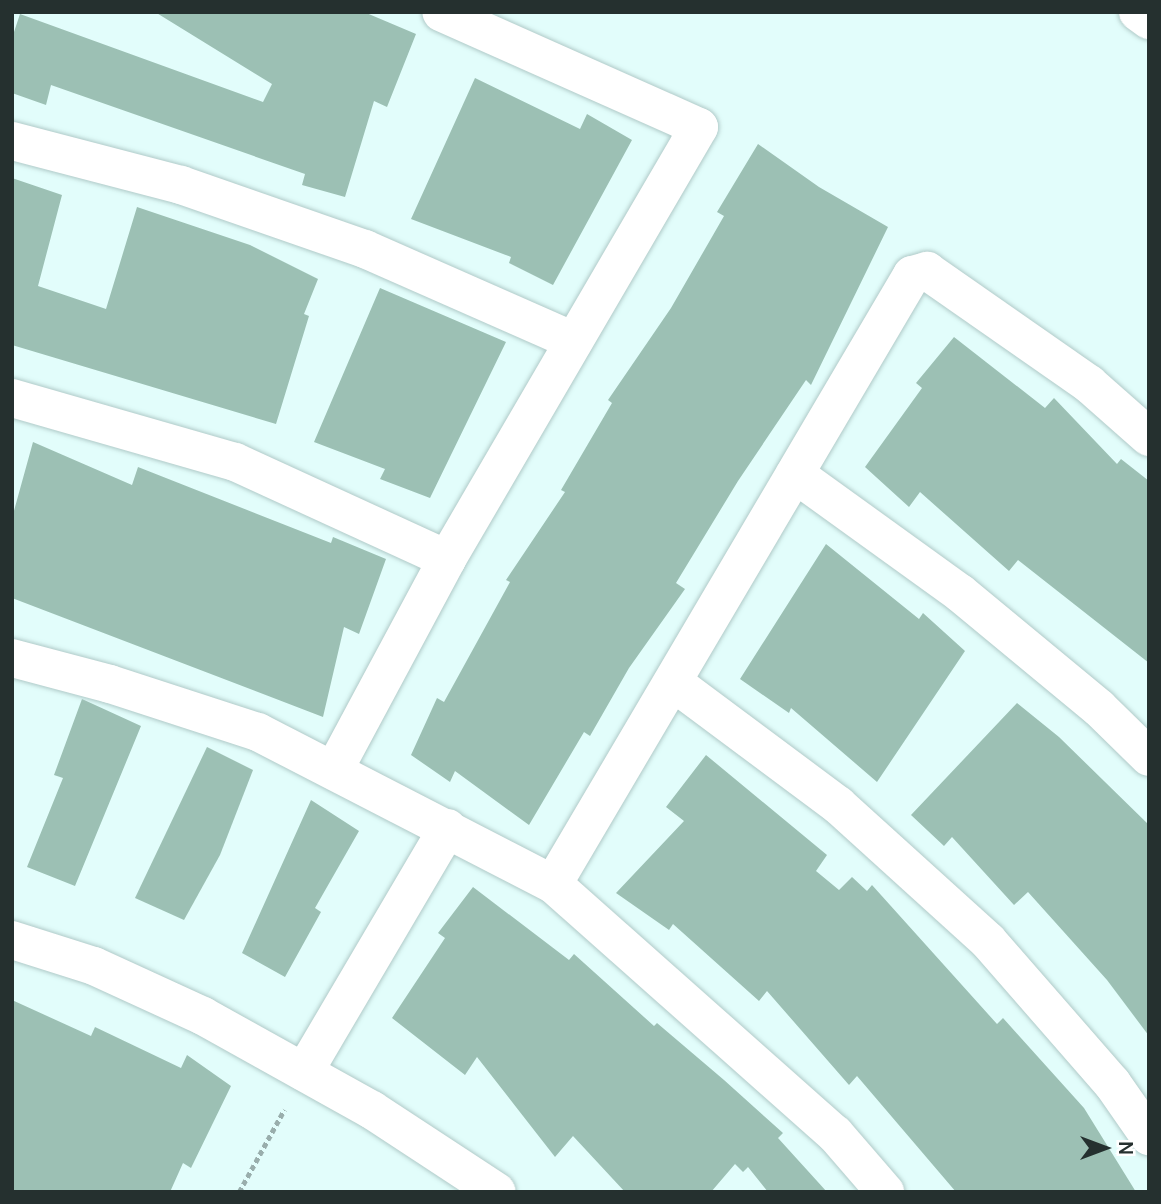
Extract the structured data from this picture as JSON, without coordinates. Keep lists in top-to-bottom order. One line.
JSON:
{"north":"right"}
